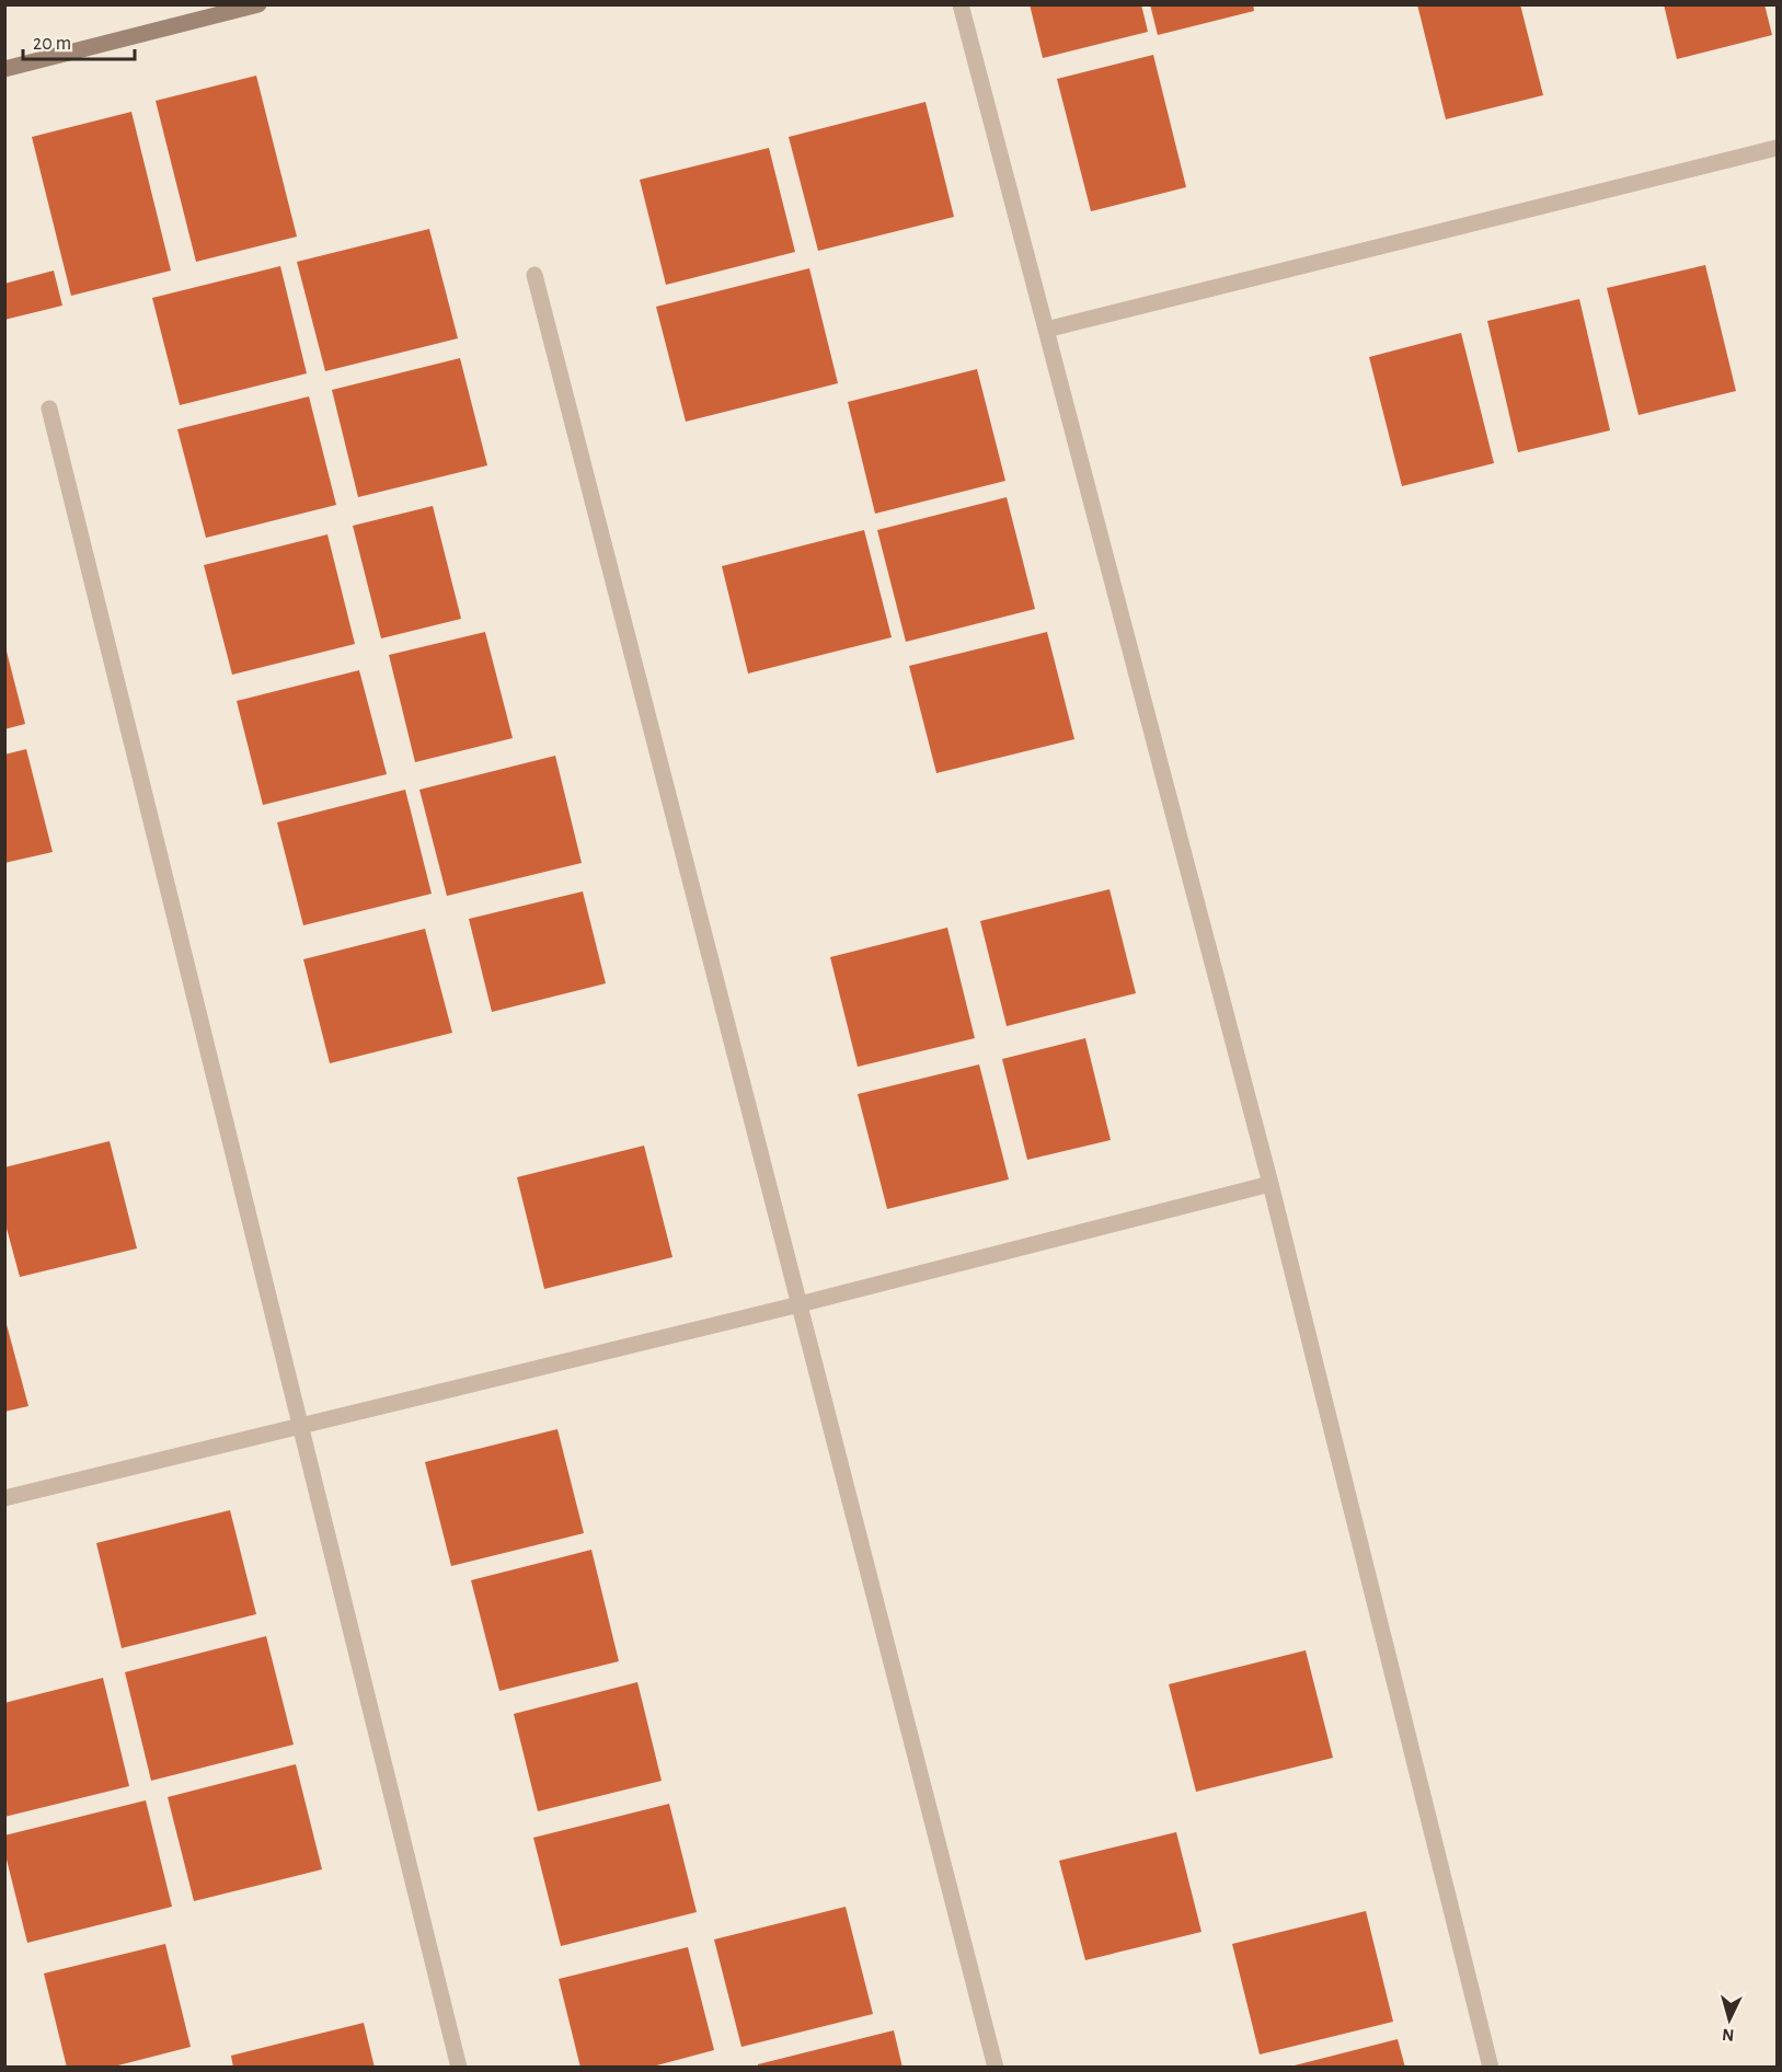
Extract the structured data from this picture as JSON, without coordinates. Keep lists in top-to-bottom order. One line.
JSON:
{"scale_bar":"20 m","north":"bottom"}
